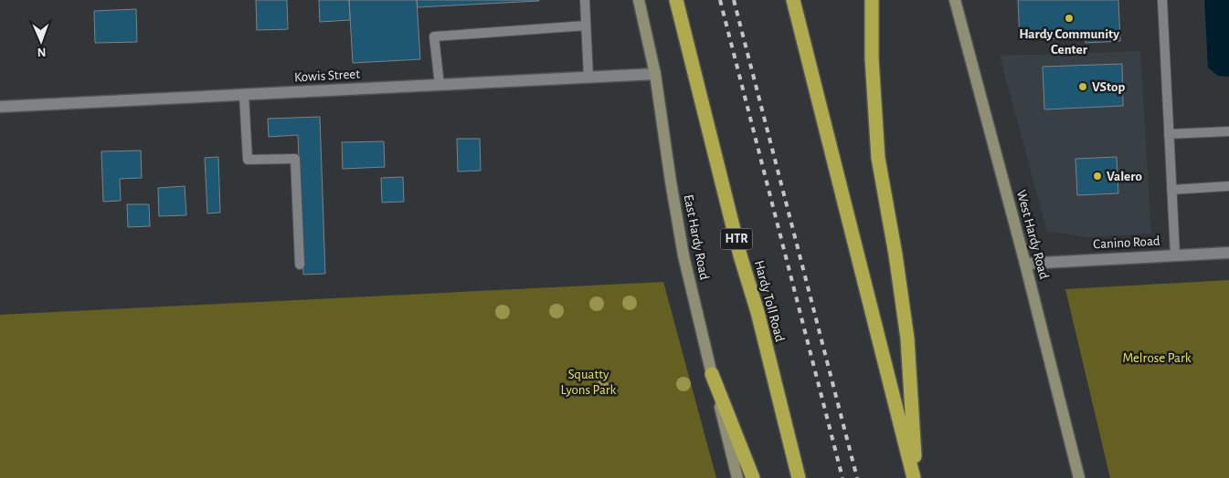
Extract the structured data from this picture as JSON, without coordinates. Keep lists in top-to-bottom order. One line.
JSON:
{"streets":{"highway":["HTR","Hardy Toll Road"],"main road":["West Hardy Road","East Hardy Road"],"street":["Kowis Street","Canino Road"]},"crossings":[["Kowis Street","East Hardy Road"],["West Hardy Road","Canino Road"]],"parks":["Melrose Park","Squatty Lyons Park"],"places":["Hardy Community Center","VStop","Valero"],"north":"bottom"}
